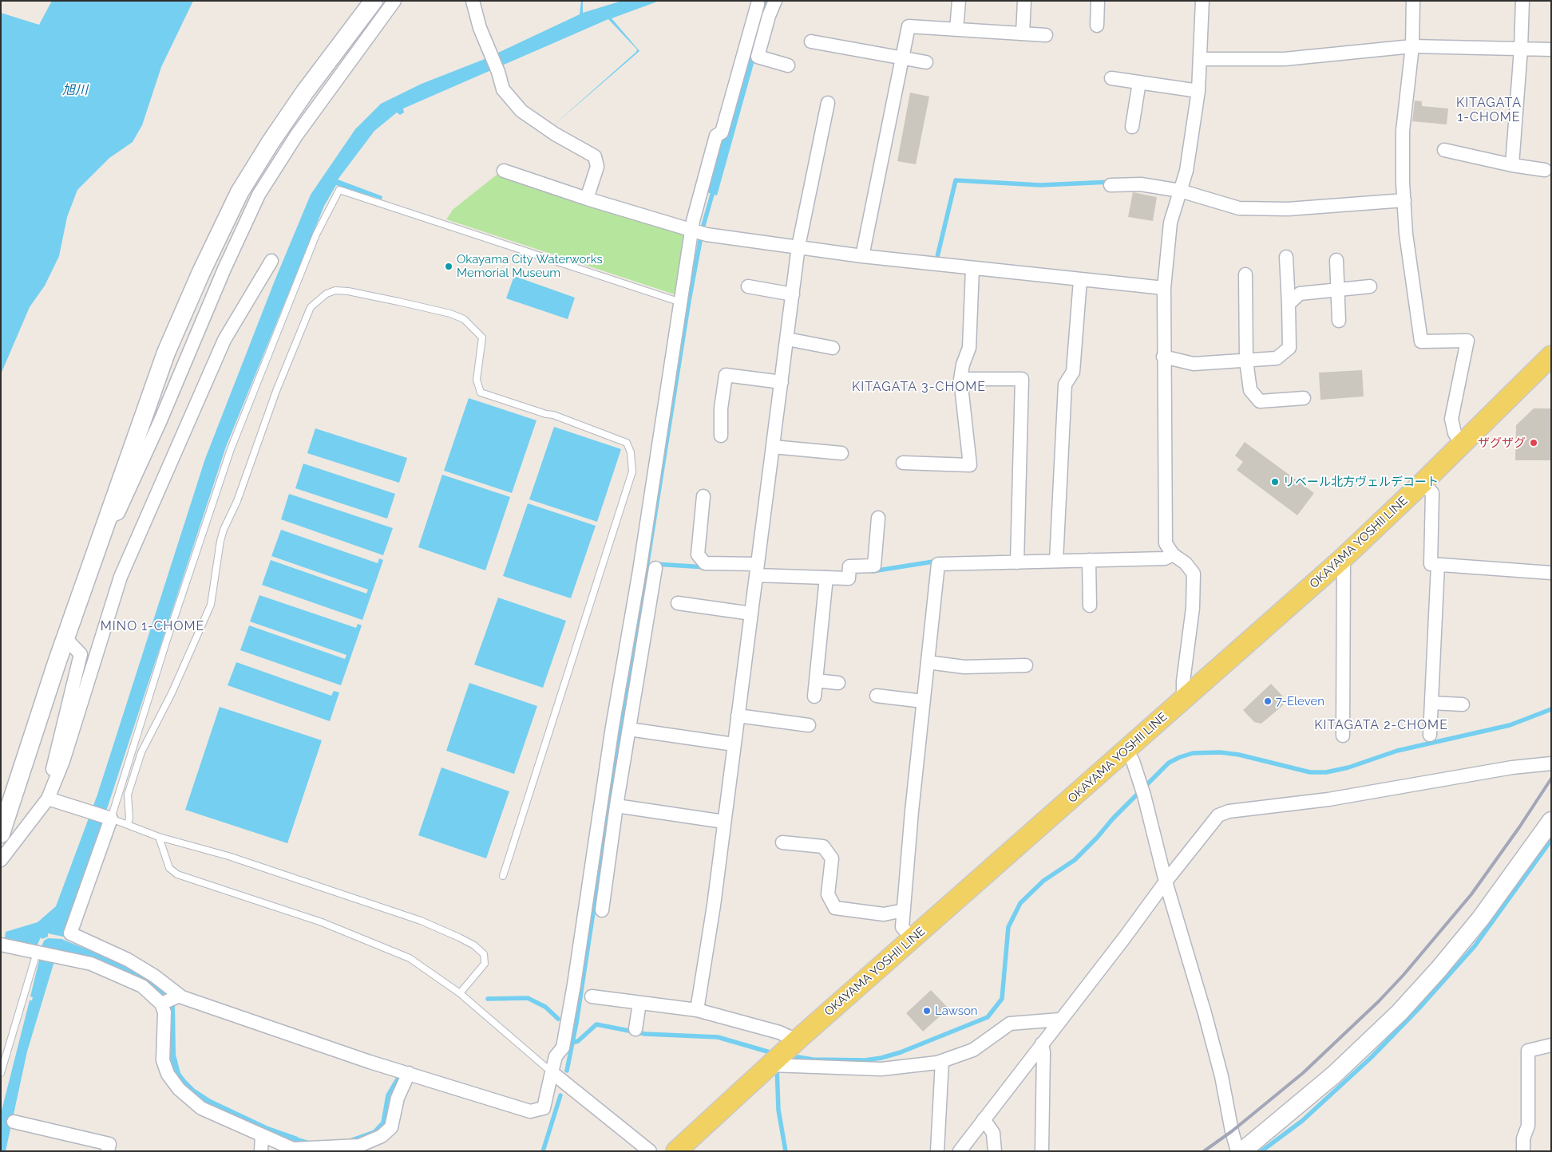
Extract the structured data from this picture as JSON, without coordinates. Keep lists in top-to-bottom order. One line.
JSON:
{"streets":{"main road":["OKAYAMA YOSHII LINE"]},"districts":["KITAGATA 1-CHOME","KITAGATA 3-CHOME","MINO 1-CHOME","KITAGATA 2-CHOME"],"water":["旭川"],"places":["Okayama City Waterworks Memorial Museum","ザグザグ","リベール北方ヴェルデコート","7-Eleven","Lawson"]}
